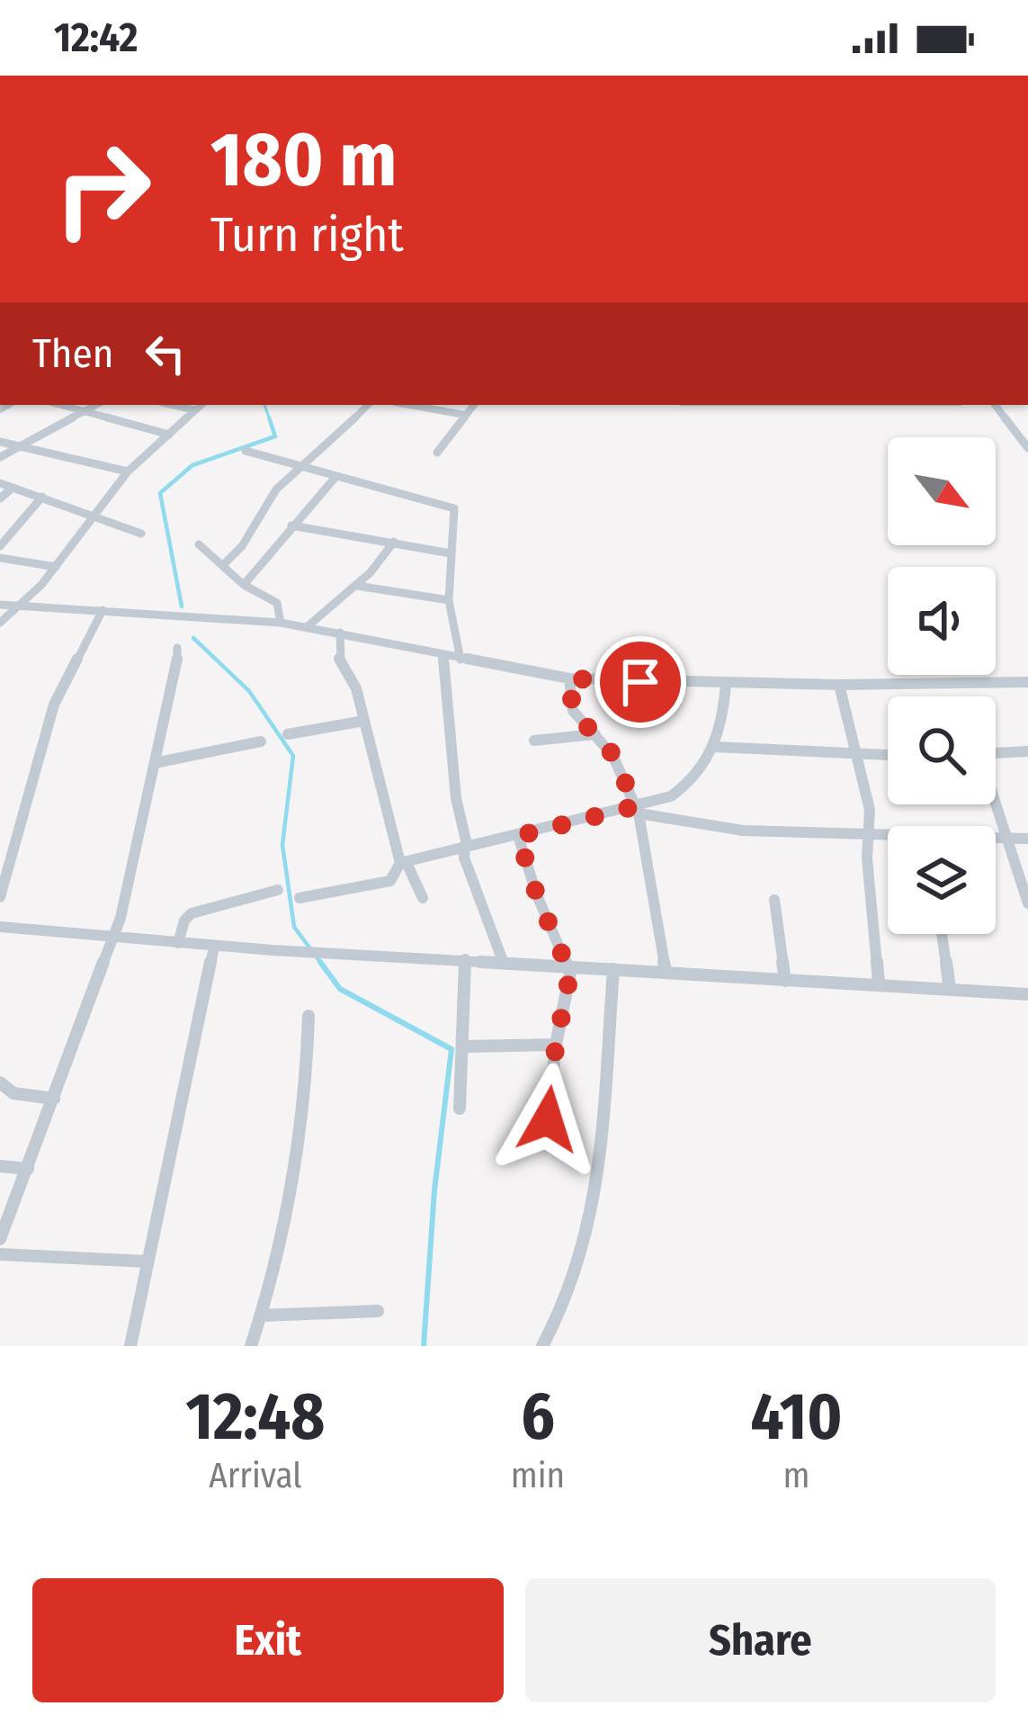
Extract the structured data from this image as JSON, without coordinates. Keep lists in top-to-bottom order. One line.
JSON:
{"north":"bottom right","page":{"status":"12:42","turn":["180 m","Turn right"],"then":"Then","eta":["12:48","Arrival","6","min","410","m"],"buttons":["Exit","Share"]}}
